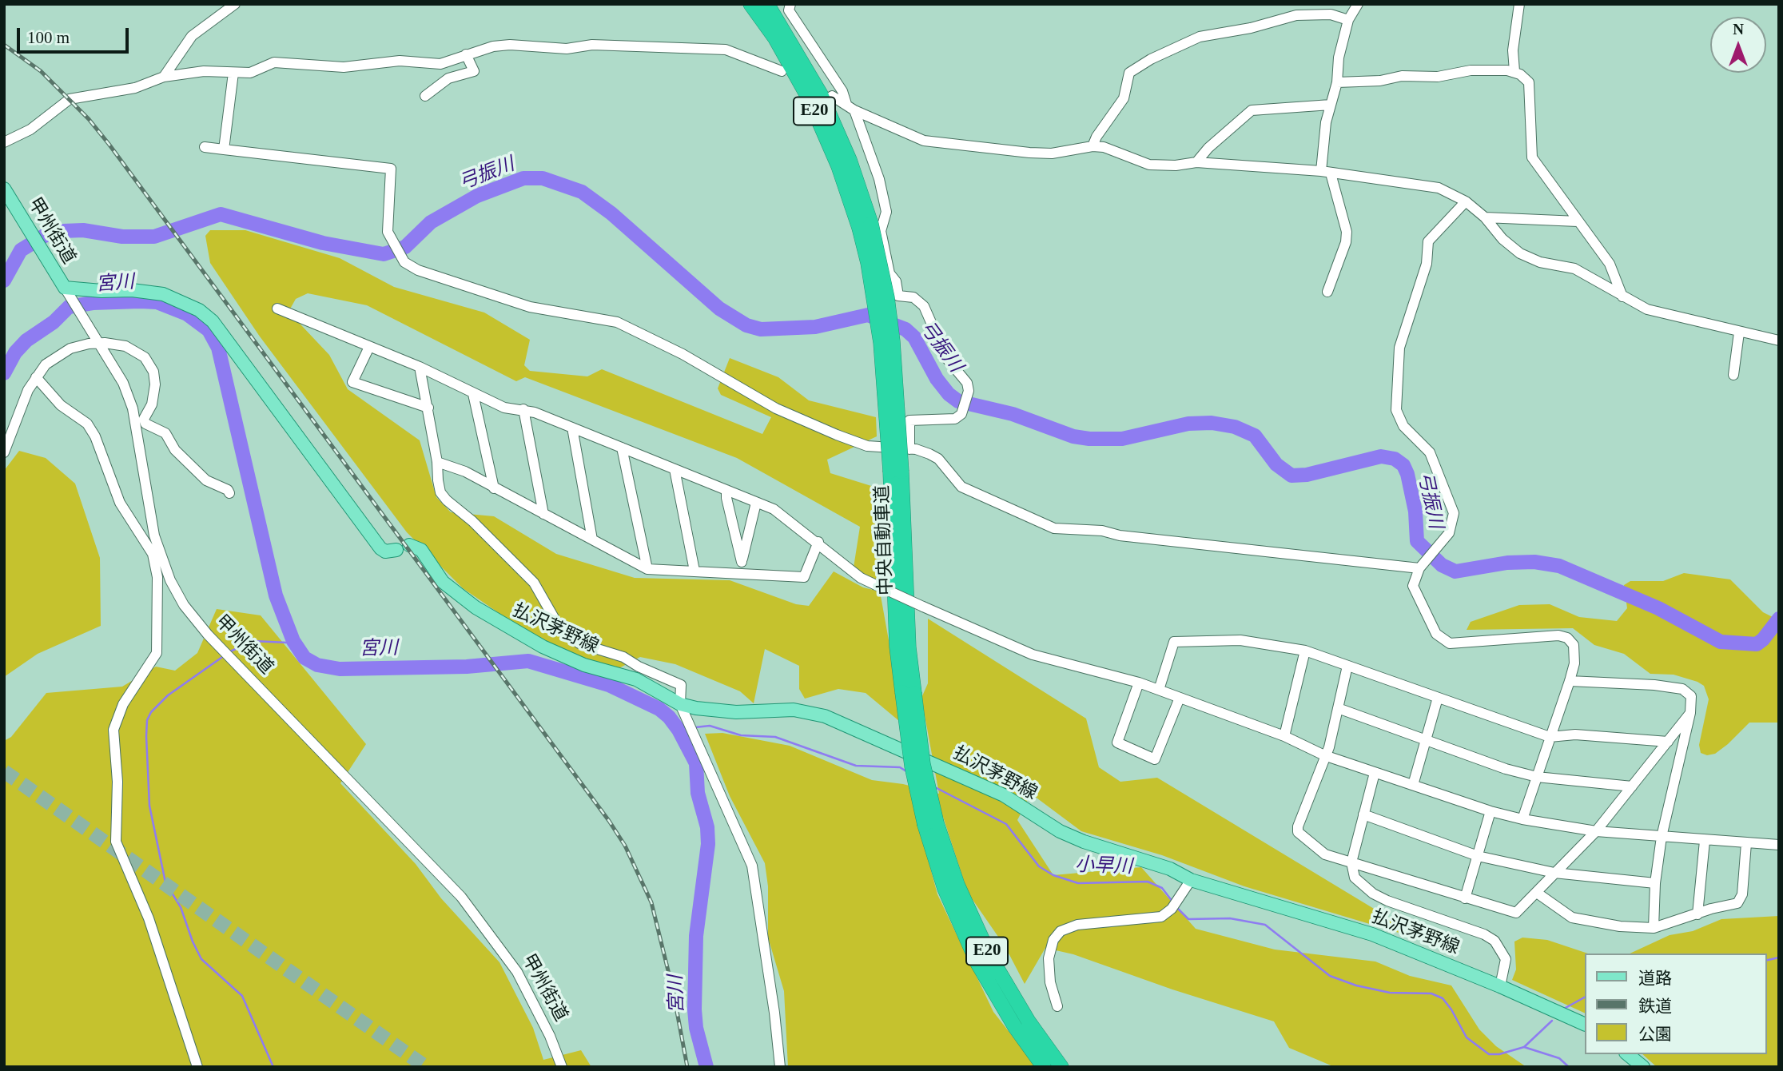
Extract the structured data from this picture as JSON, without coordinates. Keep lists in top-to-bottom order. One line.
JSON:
{"streets":{"highway":["E20","中央自動車道"],"main road":["甲州街道","払沢茅野線"]},"crossings":[["甲州街道","払沢茅野線"]],"water":["弓振川","宮川","小早川"],"legend":["道路","鉄道","公園"],"scale_bar":"100 m","north":"top"}
